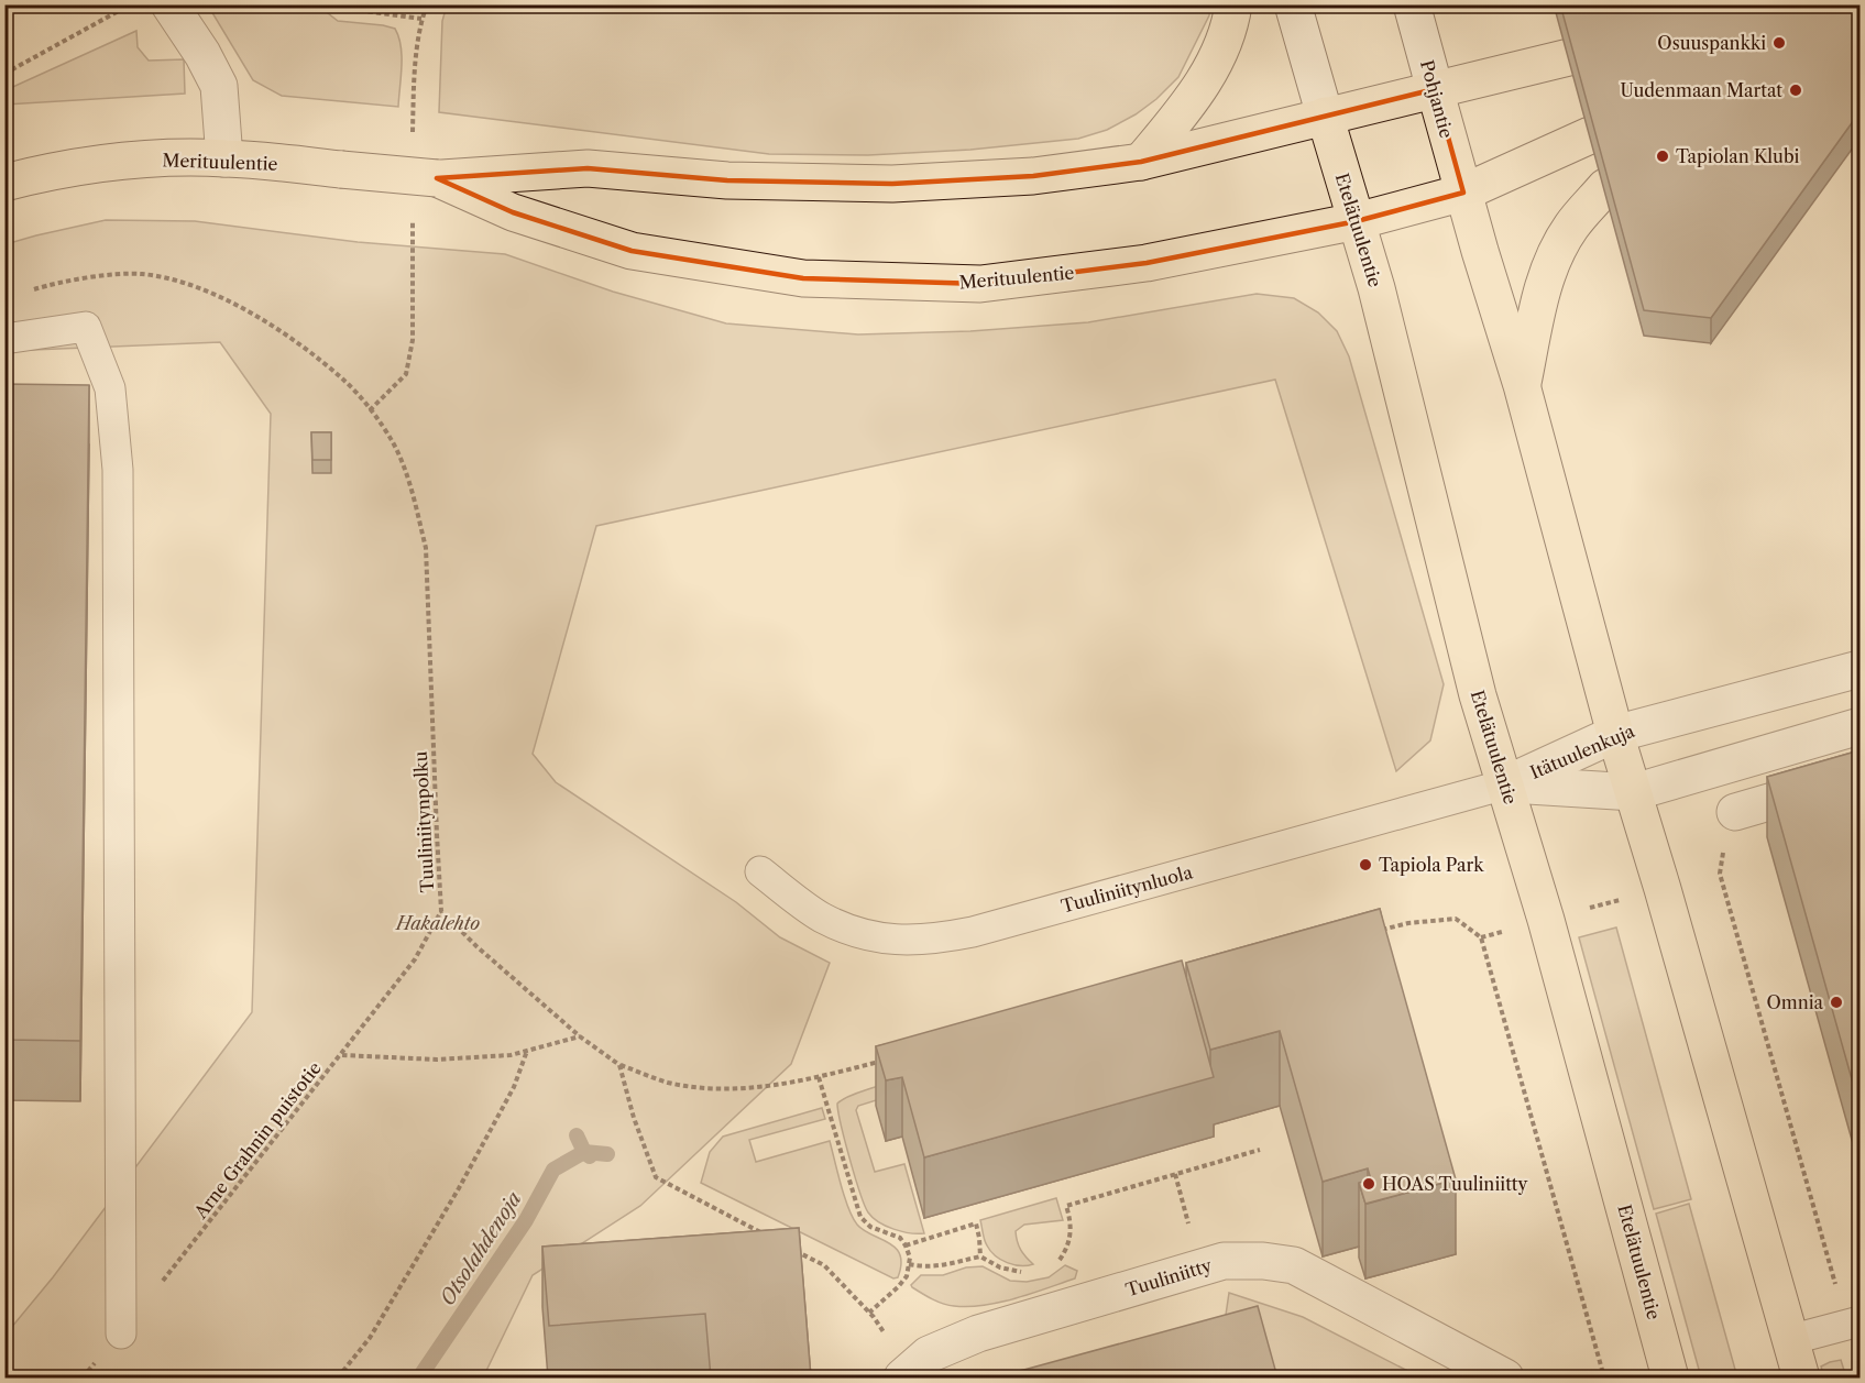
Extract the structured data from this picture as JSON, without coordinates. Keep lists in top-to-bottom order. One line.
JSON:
{"streets":{"main road":["Pohjantie","Merituulentie","Etelätuulentie"],"street":["Itätuulenkuja","Tuuliniitty"],"lane":["Tuuliniitynluola"],"path":["Tuuliniitynpolku","Arne Grahnin puistotie"]},"crossings":[["Pohjantie","Merituulentie"],["Merituulentie","Etelätuulentie"],["Etelätuulentie","Itätuulenkuja"],["Etelätuulentie","Tuuliniitynluola"],["Itätuulenkuja","Tuuliniitynluola"],["Tuuliniitynpolku","Arne Grahnin puistotie"]],"water":["Otsolahdenoja"],"parks":["Hakalehto"],"places":["Osuuspankki","Uudenmaan Martat","Tapiolan Klubi","Tapiola Park","Omnia","HOAS Tuuliniitty"]}
